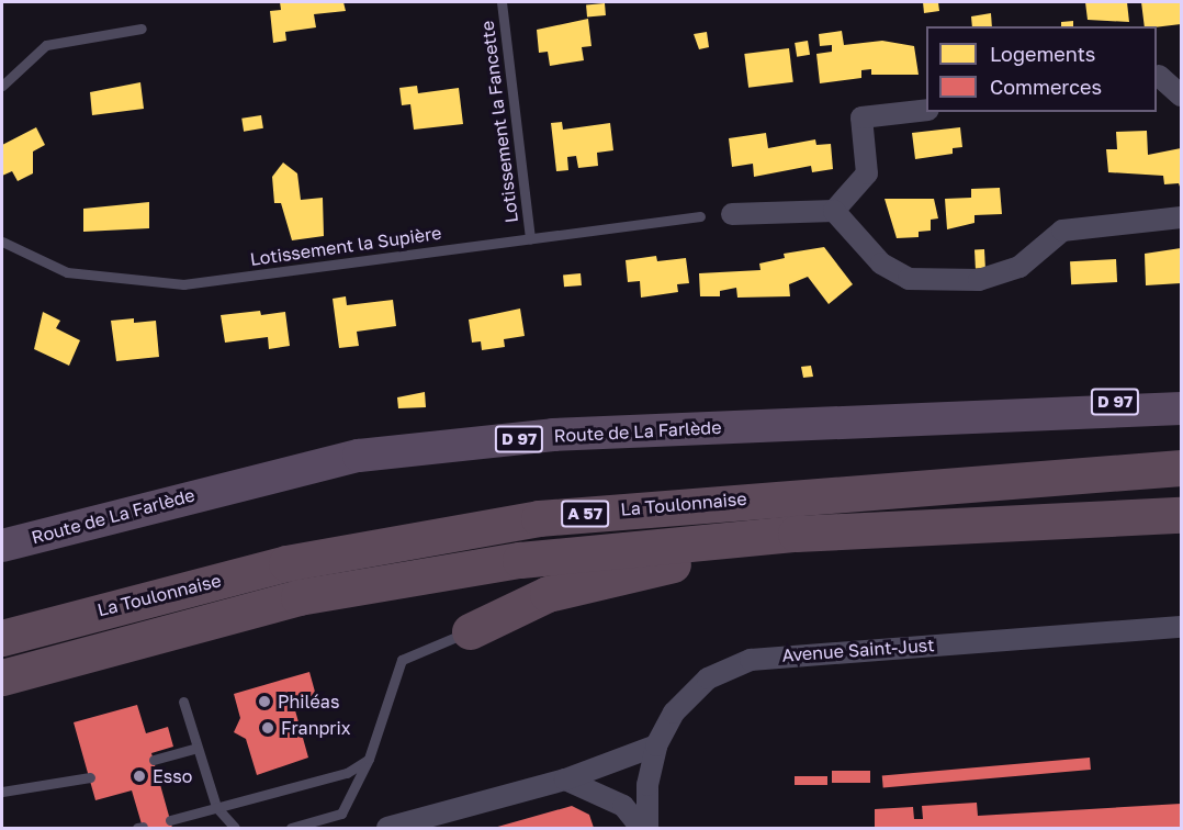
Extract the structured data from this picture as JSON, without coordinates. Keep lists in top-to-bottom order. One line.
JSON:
{"streets":{"highway":["La Toulonnaise","A 57"],"main road":["D 97","Route de La Farlède"],"street":["Avenue Saint-Just"],"lane":["Lotissement la Fancette","Lotissement la Supière"]},"crossings":[["Lotissement la Fancette","Lotissement la Supière"]],"places":["Philéas","Franprix","Esso"],"legend":["Logements","Commerces"]}
